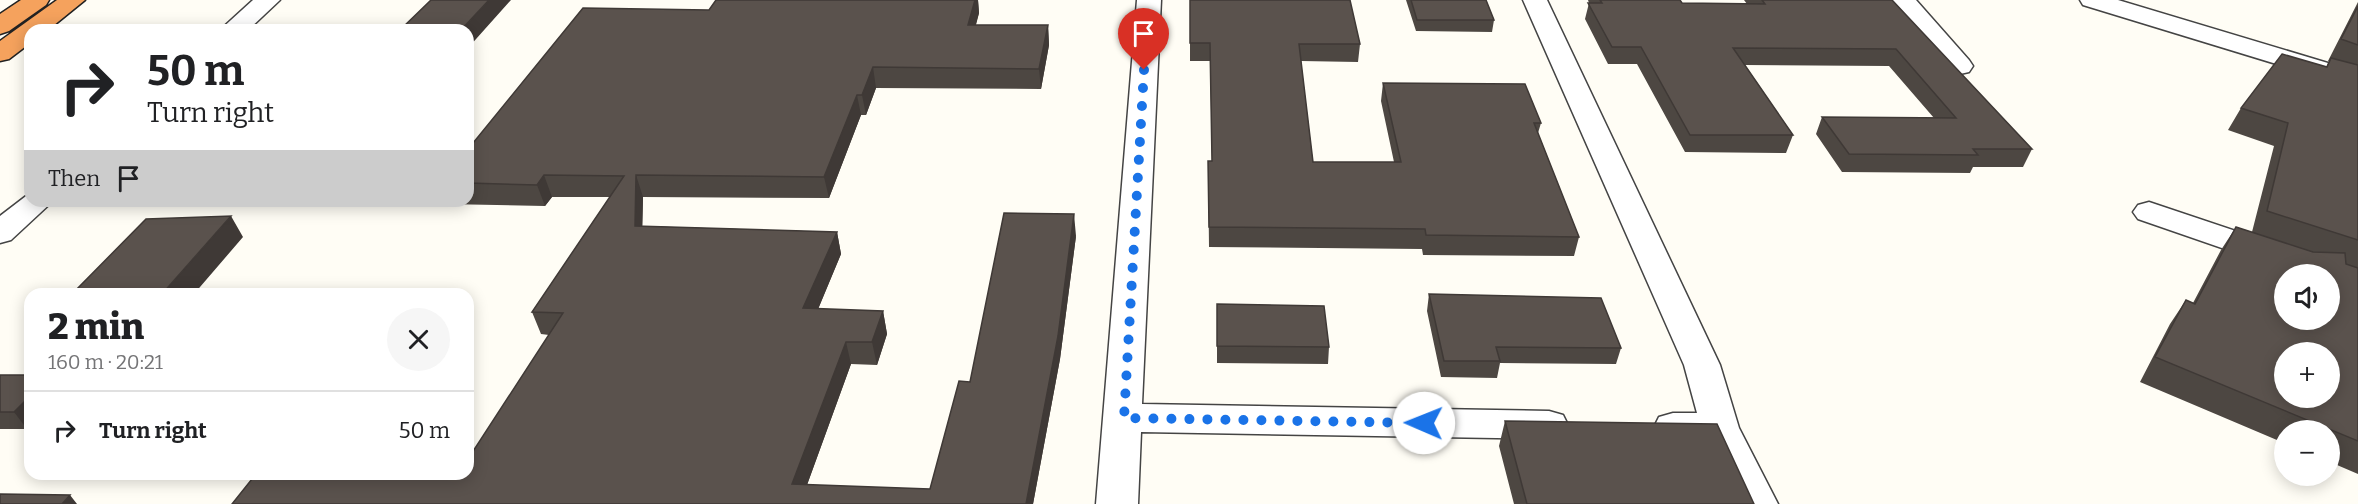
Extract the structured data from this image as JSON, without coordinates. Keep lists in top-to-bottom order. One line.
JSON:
{"page":{"turn":["50 m","Turn right"],"then":"Then","map_buttons":["+","−"],"heading":["2 min","160 m · 20:21"],"list":[{"name":"Turn right","value":"50 m"}]}}
